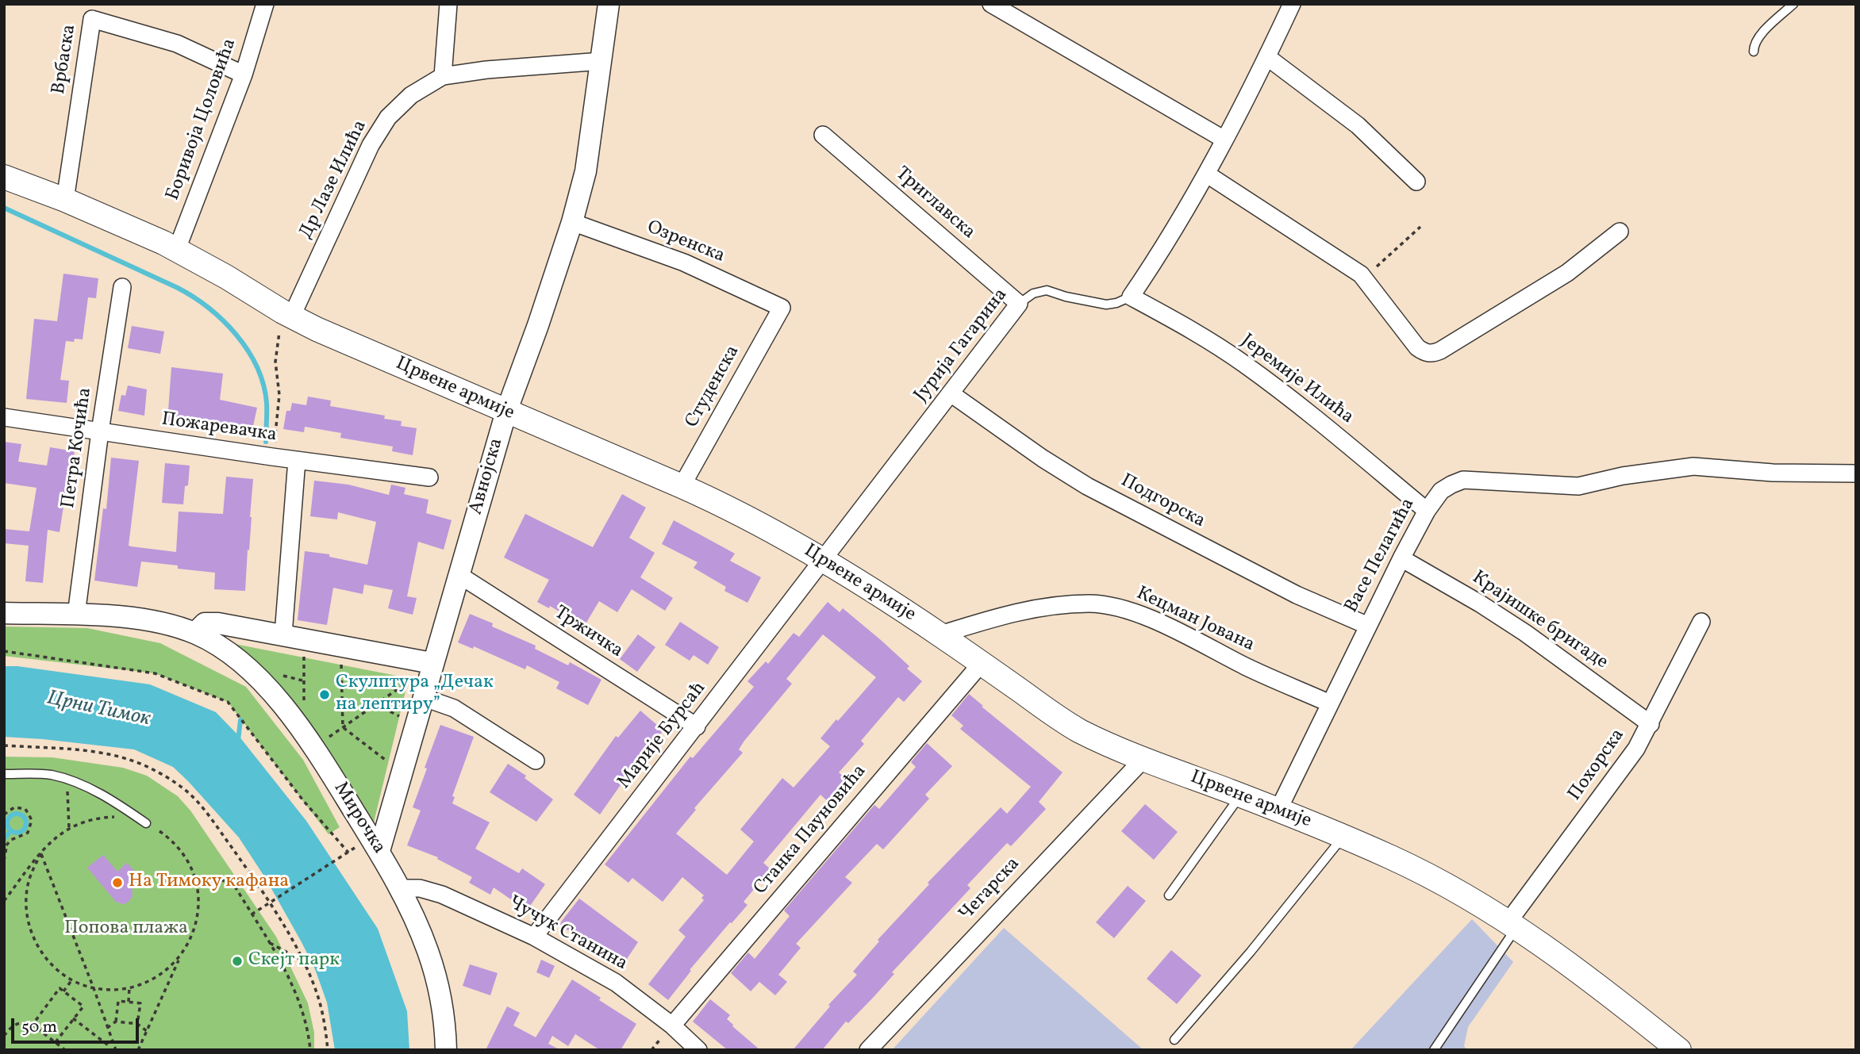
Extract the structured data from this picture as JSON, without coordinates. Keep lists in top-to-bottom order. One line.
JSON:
{"streets":{"main road":["Црвене армије"],"street":["Врбаска","Боривоја Цоловића","Др Лазе Илића","Триглавска","Озренска","Јурија Гагарина","Јеремије Илића","Студенска","Пожаревачка","Петра Кочића","Авнојска","Подгорска","Васе Пелагића","Кецман Јована","Крајишке бригаде","Тржичка","Марије Бурсаћ","Похорска","Мирочка","Станка Пауновића","Чегарска","Чучук Станина"]},"crossings":[["Врбаска","Боривоја Цоловића"],["Врбаска","Црвене армије"],["Боривоја Цоловића","Црвене армије"],["Др Лазе Илића","Црвене армије"],["Др Лазе Илића","Авнојска"],["Триглавска","Јурија Гагарина"],["Озренска","Студенска"],["Озренска","Авнојска"],["Јурија Гагарина","Јеремије Илића"],["Јурија Гагарина","Црвене армије"],["Јурија Гагарина","Подгорска"],["Јурија Гагарина","Марије Бурсаћ"],["Јеремије Илића","Васе Пелагића"],["Студенска","Црвене армије"],["Црвене армије","Авнојска"],["Црвене армије","Васе Пелагића"],["Црвене армије","Кецман Јована"],["Црвене армије","Марије Бурсаћ"],["Црвене армије","Похорска"],["Црвене армије","Станка Пауновића"],["Црвене армије","Чегарска"],["Пожаревачка","Петра Кочића"],["Петра Кочића","Мирочка"],["Авнојска","Тржичка"],["Авнојска","Мирочка"],["Подгорска","Васе Пелагића"],["Васе Пелагића","Кецман Јована"],["Васе Пелагића","Крајишке бригаде"],["Крајишке бригаде","Похорска"],["Тржичка","Марије Бурсаћ"],["Марије Бурсаћ","Чучук Станина"],["Мирочка","Чучук Станина"],["Станка Пауновића","Чучук Станина"]],"water":["Црни Тимок"],"parks":["Попова плажа"],"places":["Скулптура „Дечак на лептиру”","На Тимоку кафана","Скејт парк"],"scale_bar":"50 m"}
